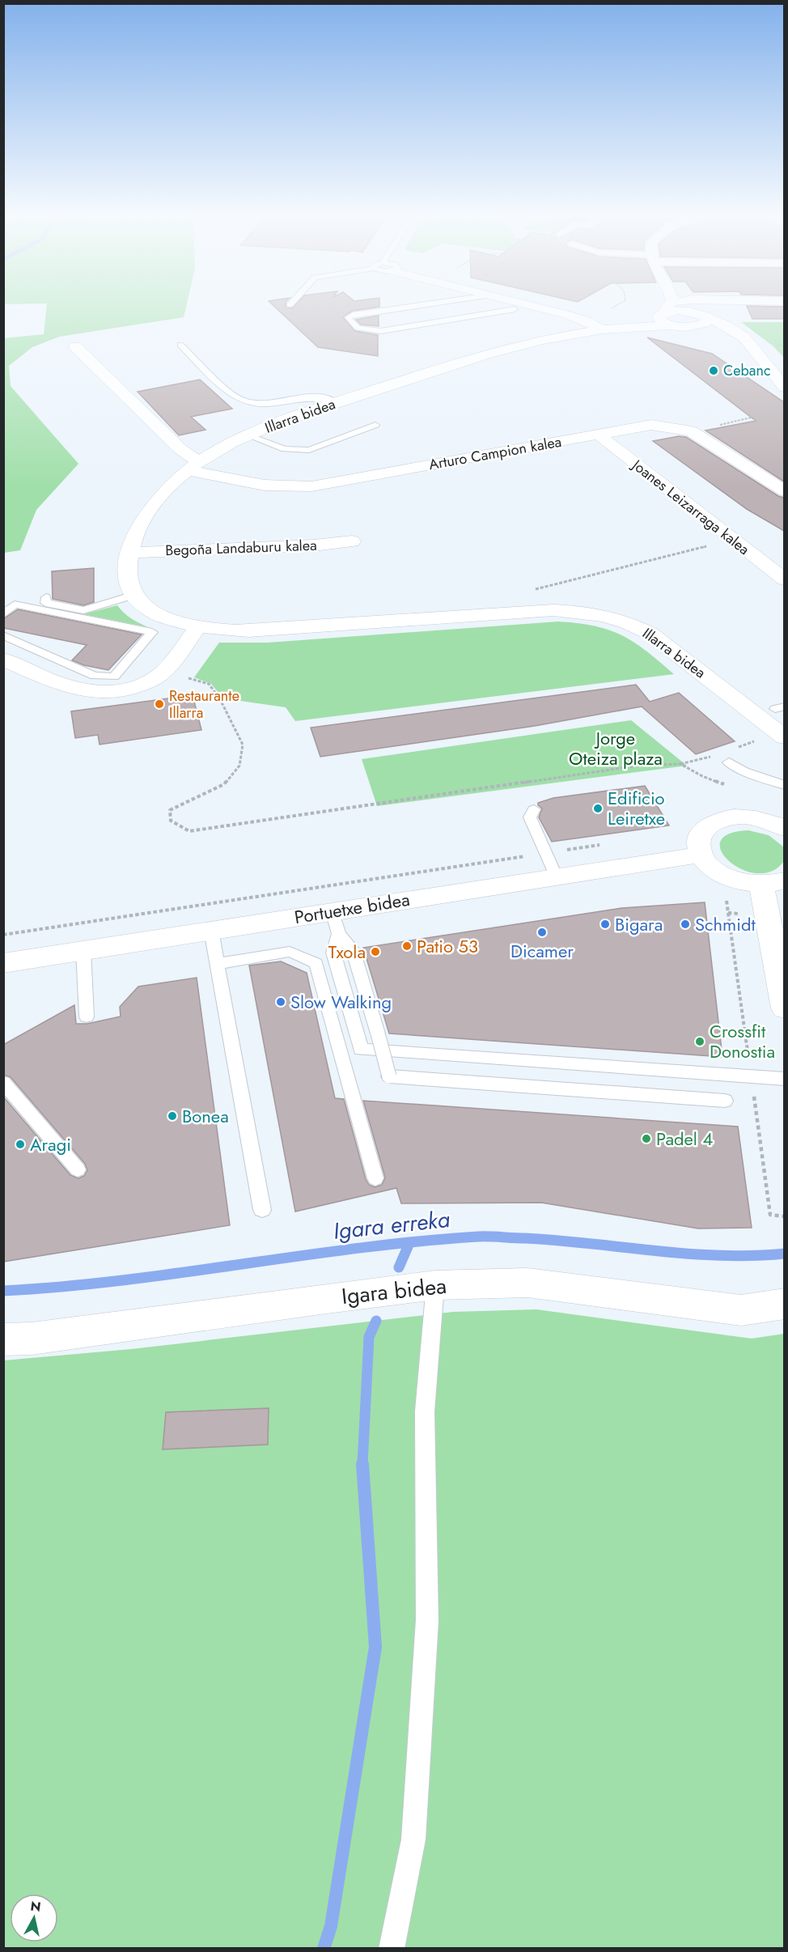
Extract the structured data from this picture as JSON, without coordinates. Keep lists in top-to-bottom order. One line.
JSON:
{"streets":{"street":["Illarra bidea","Arturo Campion kalea","Joanes Leizarraga kalea","Begoña Landaburu kalea","Portuetxe bidea","Igara bidea"]},"crossings":[["Illarra bidea","Arturo Campion kalea"],["Illarra bidea","Begoña Landaburu kalea"],["Arturo Campion kalea","Joanes Leizarraga kalea"]],"water":["Igara erreka"],"parks":["Jorge Oteiza plaza"],"places":["Cebanc","Restaurante Illarra","Edificio Leiretxe","Bigara","Schmidt","Dicamer","Patio 53","Txola","Slow Walking","Crossfit Donostia","Bonea","Padel 4","Aragi"],"north":"top"}
